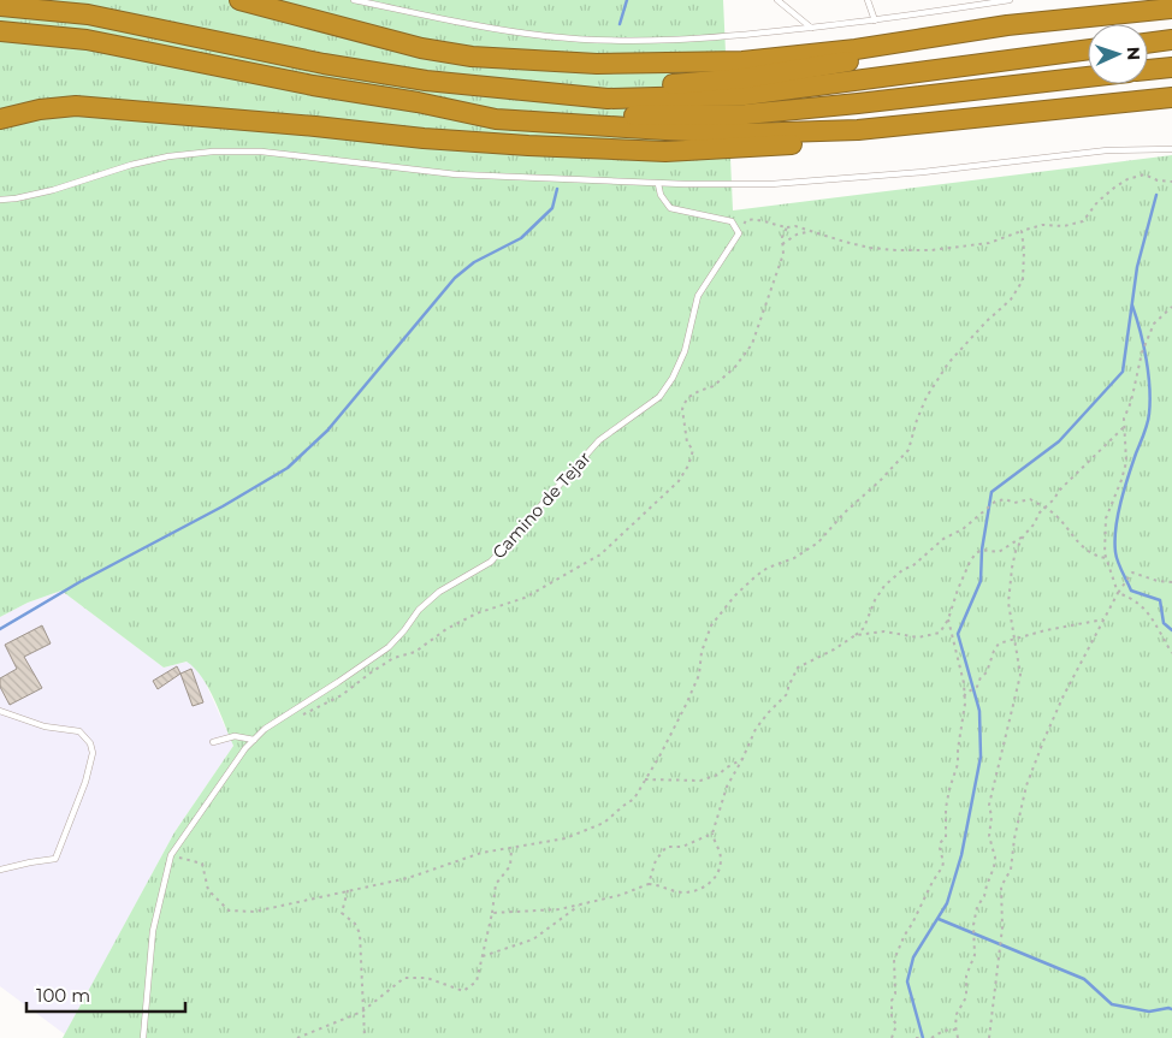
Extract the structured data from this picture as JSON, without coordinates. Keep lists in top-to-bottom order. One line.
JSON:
{"streets":{"lane":["Camino de Tejar"]},"scale_bar":"100 m","north":"right"}
